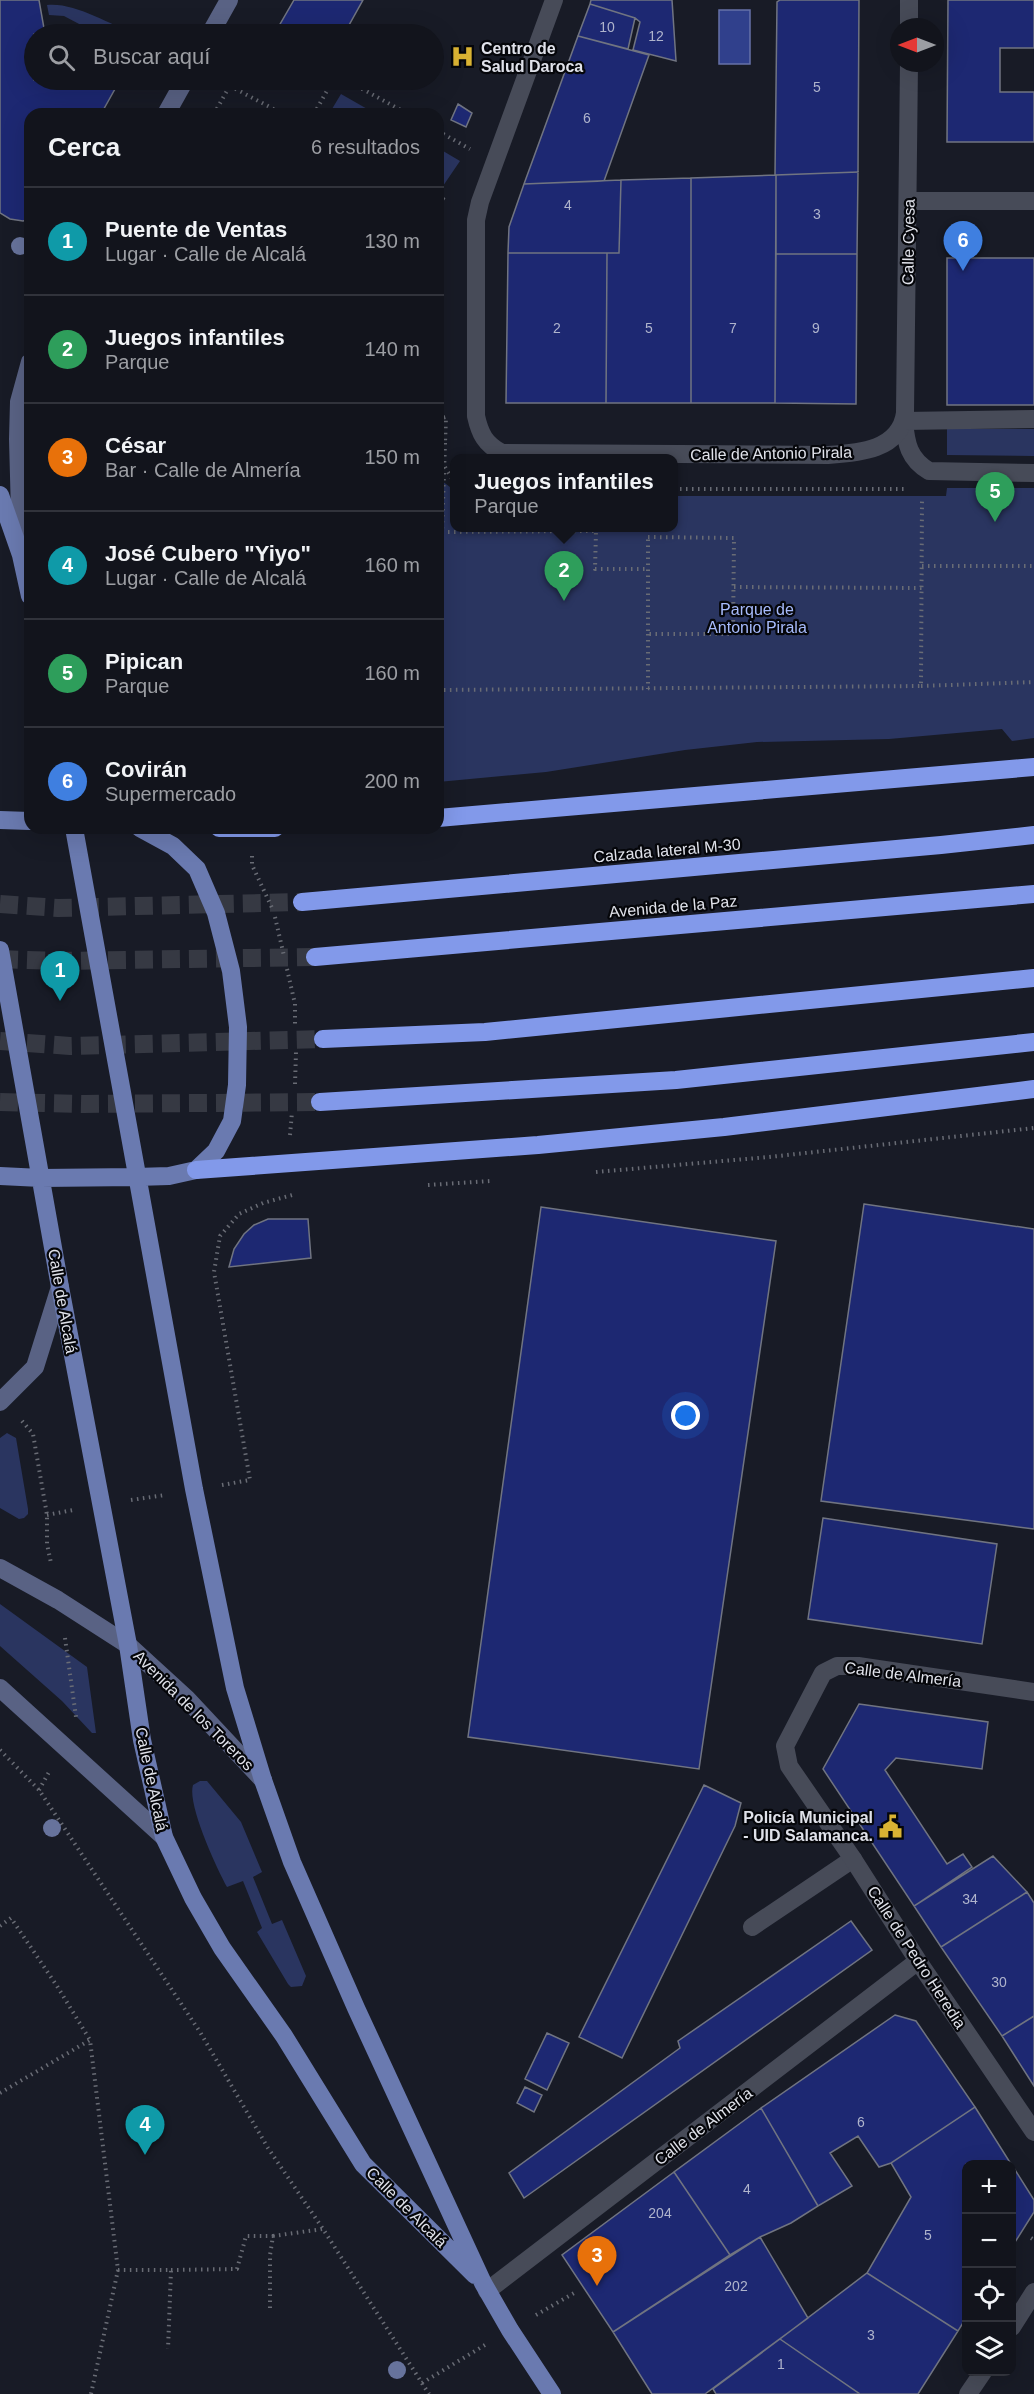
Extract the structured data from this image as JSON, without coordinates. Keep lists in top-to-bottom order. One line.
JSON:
{"streets":{"highway":["Calzada lateral M-30","Avenida de la Paz"],"main road":["Calle de Alcalá"],"street":["Calle Cyesa","Calle de Antonio Pirala","Calle de Almería","Avenida de los Toreros","Calle de Pedro Heredia"]},"crossings":[["Calle Cyesa","Calle de Antonio Pirala"],["Calle de Alcalá","Calle de Almería"],["Calle de Alcalá","Avenida de los Toreros"],["Calle de Almería","Calle de Pedro Heredia"]],"parks":["Parque de Antonio Pirala"],"places":{"hospital":["Centro de Salud Daroca"],"public building":["Policía Municipal - UID Salamanca."]},"house_numbers":["10","12","5","6","4","3","2","5","7","9","34","30","6","4","204","5","202","3","1"],"north":"left","page":{"search":"Buscar aquí","heading":["Cerca","6 resultados"],"list":[{"mark":"1","name":"Puente de Ventas","note":"Lugar · Calle de Alcalá","value":"130 m"},{"mark":"2","name":"Juegos infantiles","note":"Parque","value":"140 m"},{"mark":"3","name":"César","note":"Bar · Calle de Almería","value":"150 m"},{"mark":"4","name":"José Cubero \"Yiyo\"","note":"Lugar · Calle de Alcalá","value":"160 m"},{"mark":"5","name":"Pipican","note":"Parque","value":"160 m"},{"mark":"6","name":"Covirán","note":"Supermercado","value":"200 m"}],"pins":["6","5","2","1","4","3"],"popup":["Juegos infantiles","Parque"],"map_buttons":["+","−"]}}
